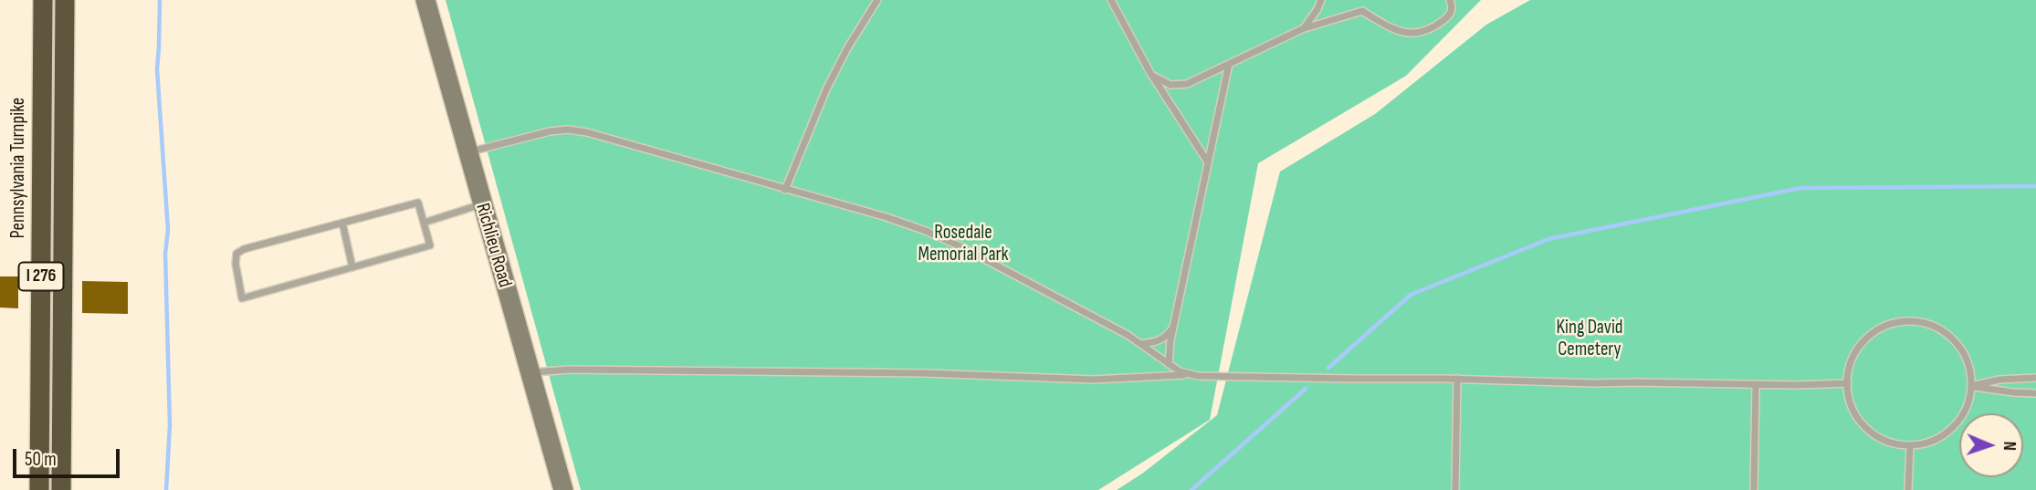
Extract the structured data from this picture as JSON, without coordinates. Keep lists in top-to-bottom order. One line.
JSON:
{"streets":{"highway":["Pennsylvania Turnpike","I 276"],"main road":["Richlieu Road"]},"parks":["Rosedale Memorial Park","King David Cemetery"],"scale_bar":"50 m","north":"right"}
